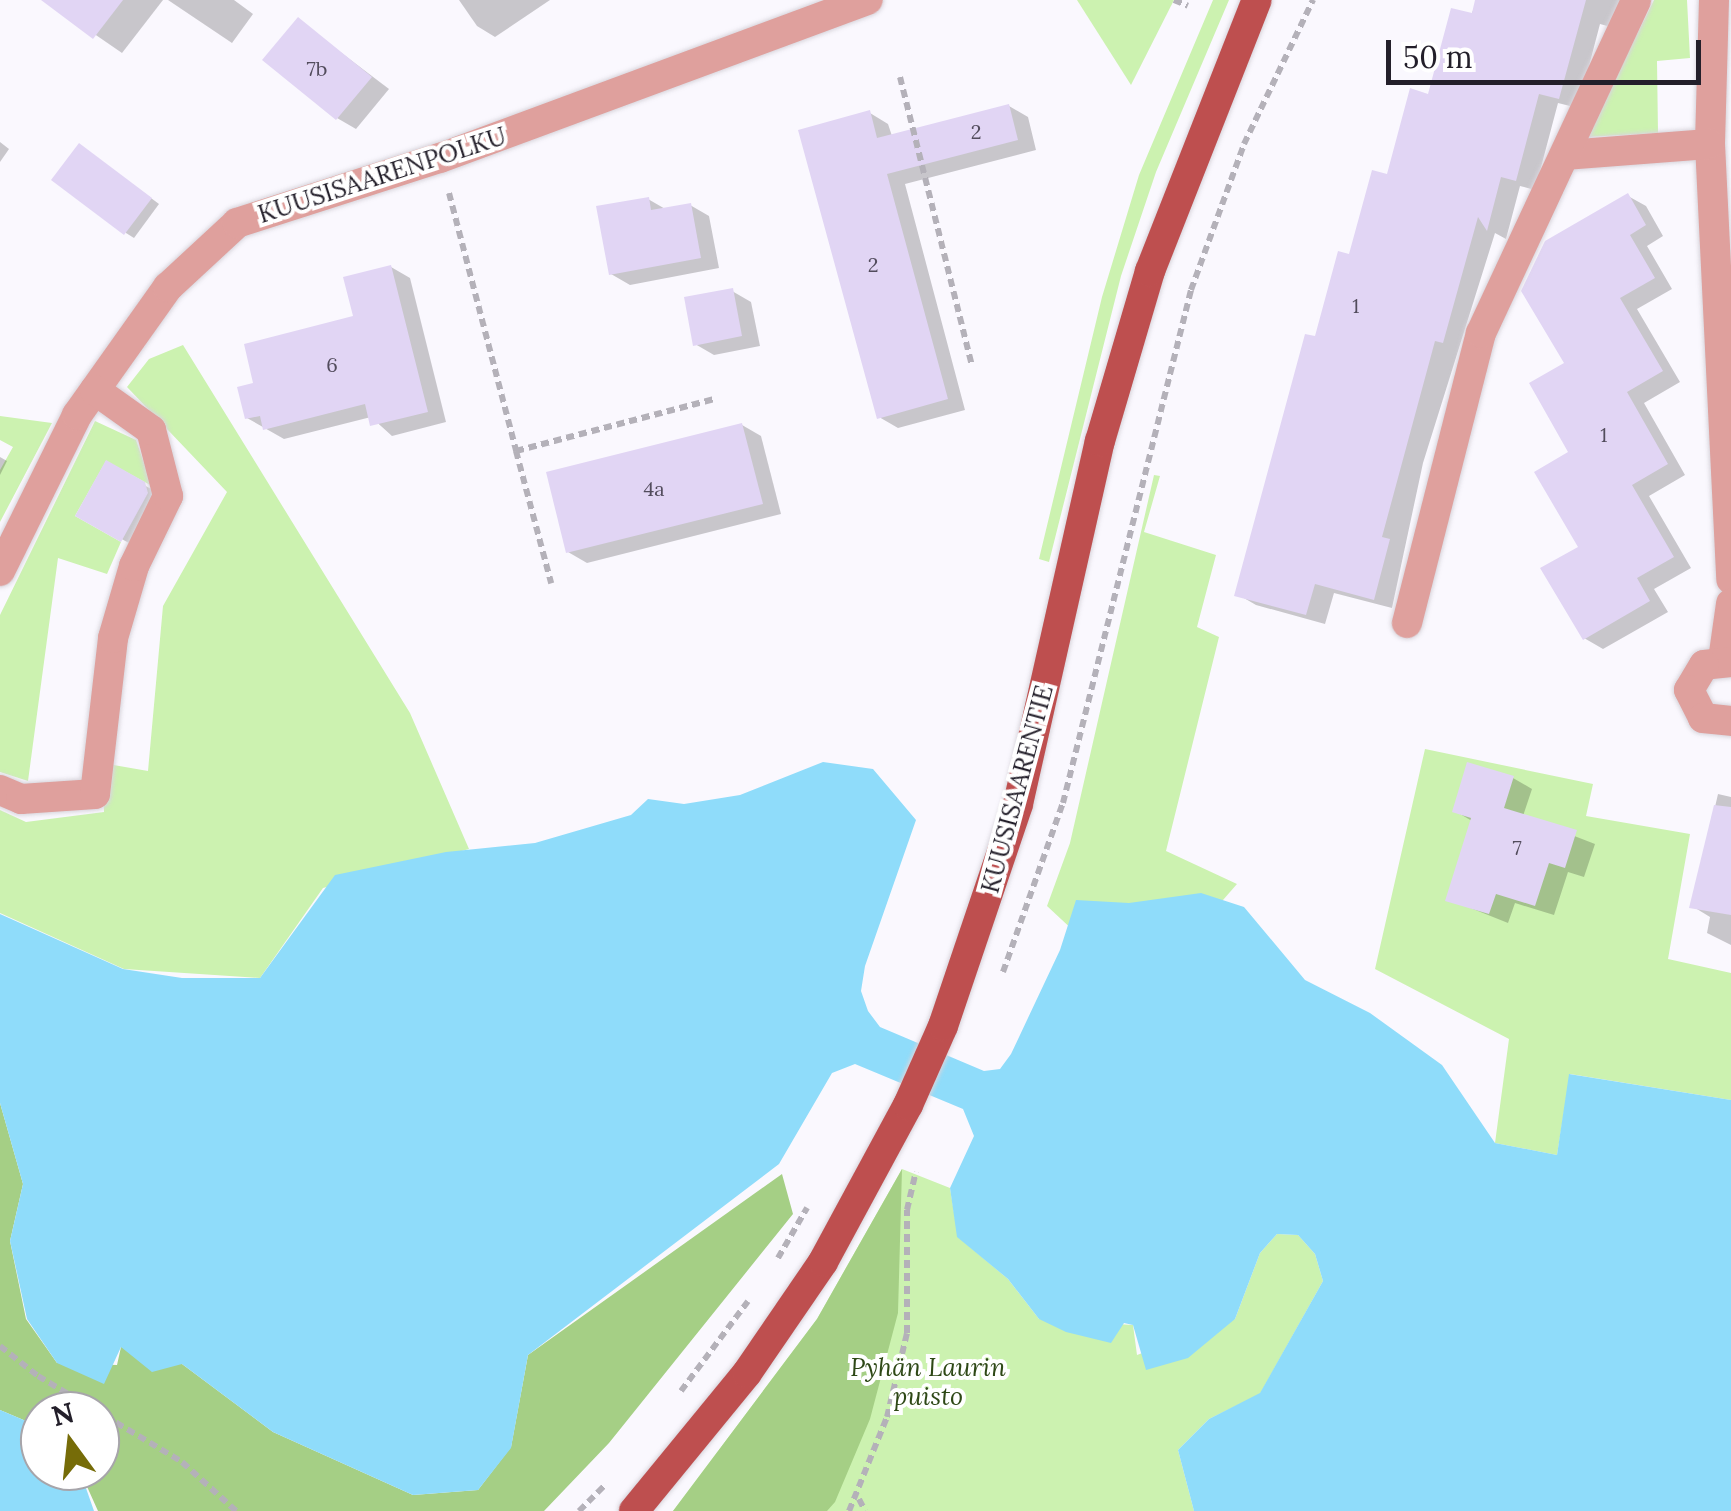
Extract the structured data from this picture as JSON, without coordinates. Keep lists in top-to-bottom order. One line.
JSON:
{"streets":{"main road":["KUUSISAARENTIE"],"street":["KUUSISAARENPOLKU"]},"parks":["Pyhän Laurin puisto"],"house_numbers":["7b","2","2","1","6","1","4a","7"],"scale_bar":"50 m","north":"top"}
